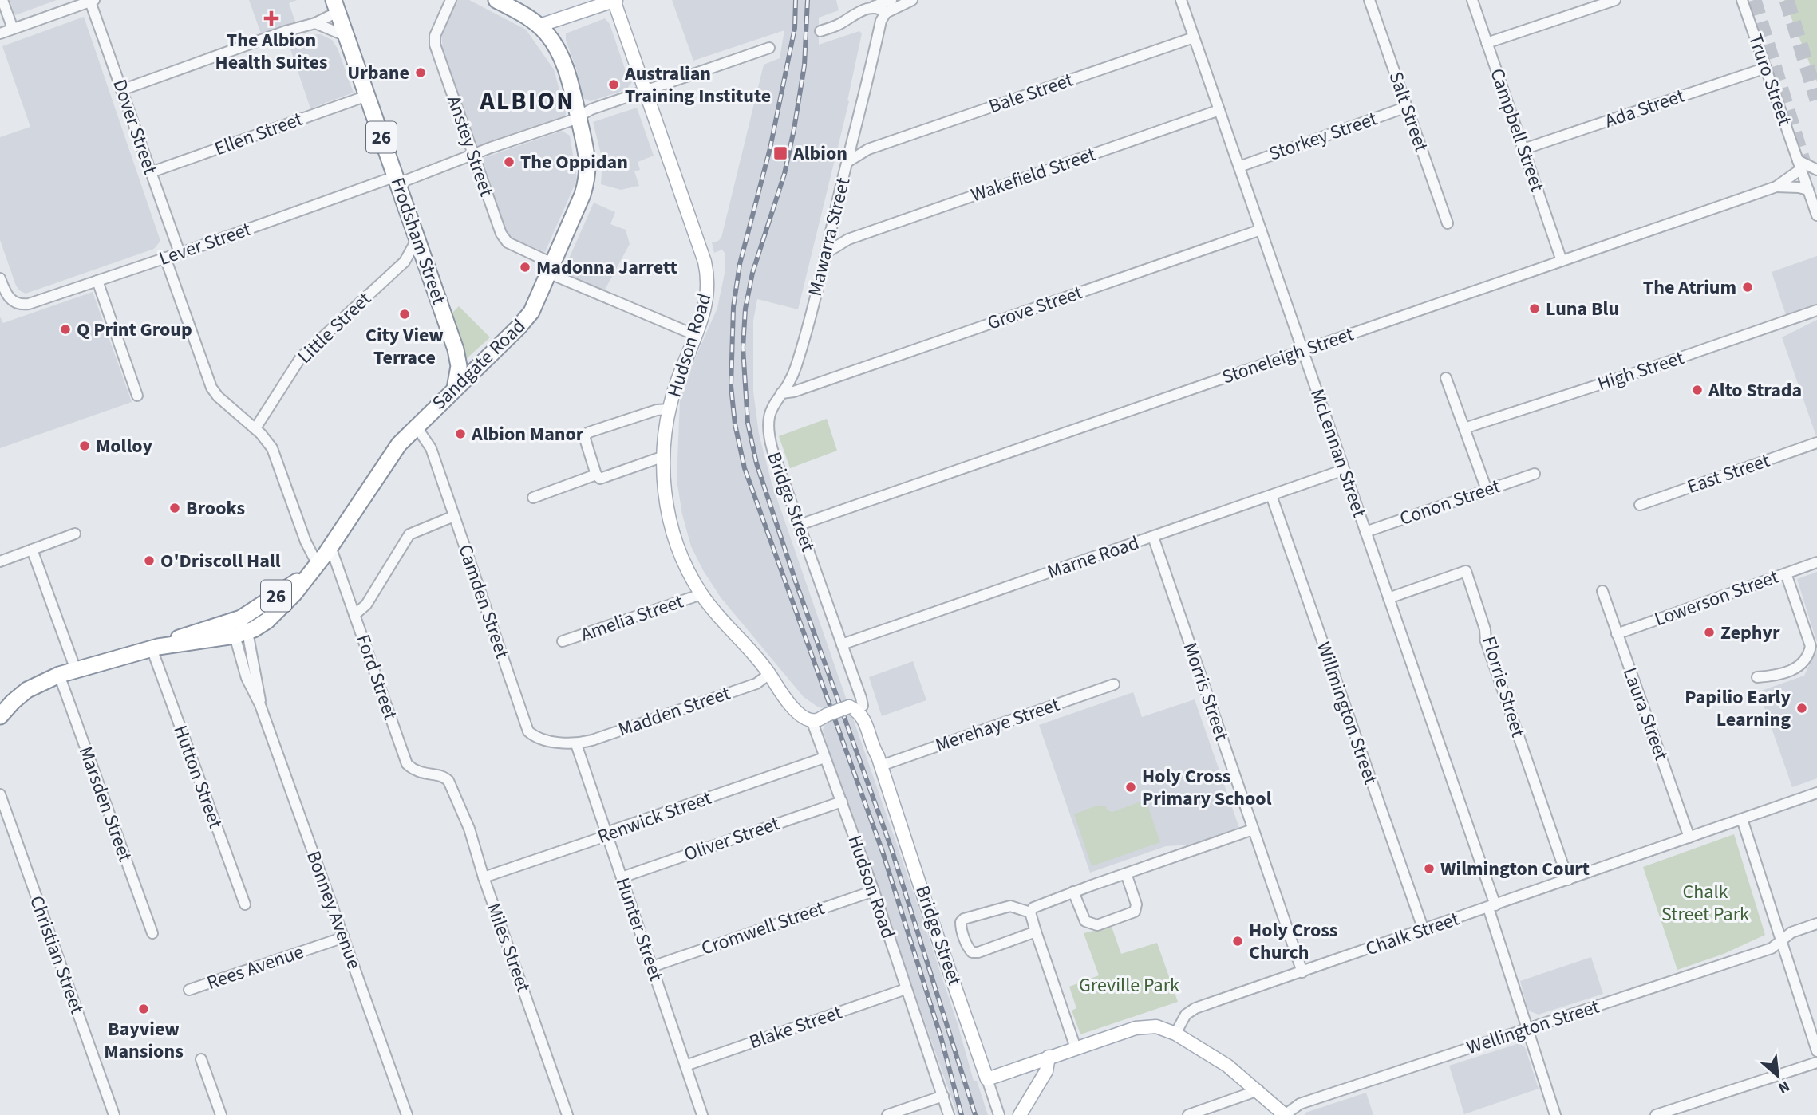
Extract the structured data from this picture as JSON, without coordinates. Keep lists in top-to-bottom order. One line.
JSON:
{"streets":{"highway":["26","Frodsham Street","Sandgate Road"],"main road":["Hudson Road","Bridge Street"],"street":["Truro Street","Bale Street","Ada Street","Salt Street","Dover Street","Campbell Street","Ellen Street","Storkey Street","Anstey Street","Wakefield Street","Mawarra Street","Lever Street","Grove Street","Little Street","Stoneleigh Street","High Street","McLennan Street","East Street","Conon Street","Marne Road","Lowerson Street","Camden Street","Amelia Street","Ford Street","Florrie Street","Morris Street","Madden Street","Willmington Street","Laura Street","Merehaye Street","Hutton Street","Marsden Street","Renwick Street","Oliver Street","Bonney Avenue","Cromwell Street","Hunter Street","Chalk Street","Miles Street","Christian Street","Rees Avenue","Blake Street","Wellington Street"]},"crossings":[["Truro Street","Ada Street"],["Truro Street","Stoneleigh Street"],["Bale Street","Mawarra Street"],["Bale Street","McLennan Street"],["Ada Street","Campbell Street"],["Salt Street","Storkey Street"],["Dover Street","Ellen Street"],["Dover Street","Lever Street"],["Campbell Street","Stoneleigh Street"],["Ellen Street","Frodsham Street"],["Storkey Street","McLennan Street"],["Anstey Street","Lever Street"],["Anstey Street","Hudson Road"],["Anstey Street","Sandgate Road"],["Wakefield Street","Mawarra Street"],["Wakefield Street","McLennan Street"],["Mawarra Street","Grove Street"],["Mawarra Street","Bridge Street"],["Frodsham Street","Lever Street"],["Frodsham Street","Little Street"],["Frodsham Street","Sandgate Road"],["Lever Street","Hudson Road"],["Lever Street","Sandgate Road"],["Grove Street","McLennan Street"],["Grove Street","Bridge Street"],["Hudson Road","Amelia Street"],["Hudson Road","Madden Street"],["Hudson Road","Renwick Street"],["Hudson Road","Oliver Street"],["Hudson Road","Cromwell Street"],["Hudson Road","Blake Street"],["Stoneleigh Street","McLennan Street"],["Stoneleigh Street","Bridge Street"],["Sandgate Road","Camden Street"],["Sandgate Road","Ford Street"],["Sandgate Road","Hutton Street"],["Sandgate Road","Marsden Street"],["Sandgate Road","Bonney Avenue"],["McLennan Street","Conon Street"],["McLennan Street","Marne Road"],["McLennan Street","Florrie Street"],["McLennan Street","Chalk Street"],["McLennan Street","Wellington Street"],["Bridge Street","Marne Road"],["Bridge Street","Merehaye Street"],["Marne Road","Morris Street"],["Marne Road","Willmington Street"],["Lowerson Street","Laura Street"],["Camden Street","Madden Street"],["Camden Street","Hunter Street"],["Ford Street","Miles Street"],["Florrie Street","Chalk Street"],["Morris Street","Chalk Street"],["Madden Street","Hunter Street"],["Willmington Street","Chalk Street"],["Laura Street","Chalk Street"],["Renwick Street","Hunter Street"],["Renwick Street","Miles Street"],["Oliver Street","Hunter Street"],["Bonney Avenue","Rees Avenue"],["Cromwell Street","Hunter Street"],["Hunter Street","Blake Street"]],"districts":["ALBION"],"parks":["Chalk Street Park","Greville Park"],"places":{"health":["The Albion Health Suites"],"other":["Urbane","Australian Training Institute","The Oppidan","Madonna Jarrett","The Atrium","Luna Blu","City View Terrace","Q Print Group","Alto Strada","Albion Manor","Molloy","Brooks","O'Driscoll Hall","Zephyr","Papilio Early Learning","Holy Cross Primary School","Wilmington Court","Holy Cross Church","Bayview Mansions"],"transit":["Albion"]},"north":"bottom right"}
